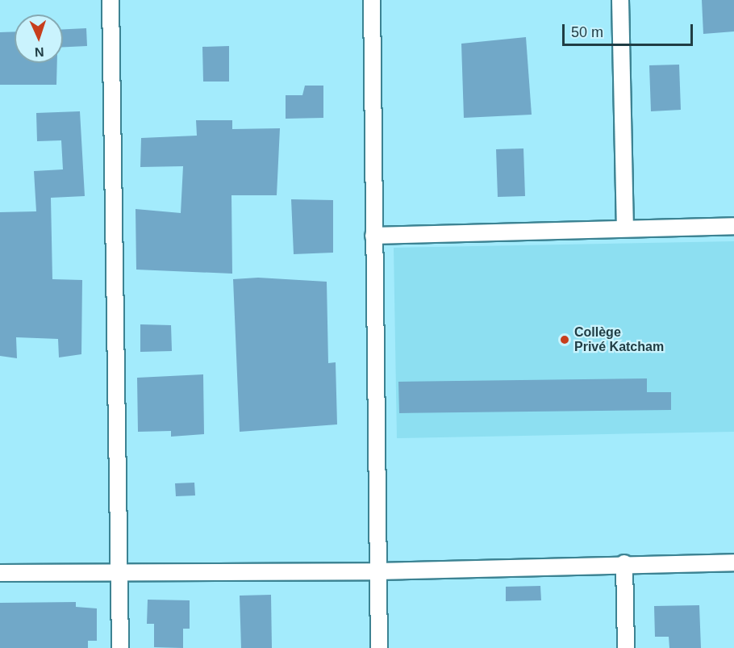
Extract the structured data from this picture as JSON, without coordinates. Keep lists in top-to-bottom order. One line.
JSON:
{"places":["Collège Privé Katcham"],"scale_bar":"50 m","north":"bottom"}
